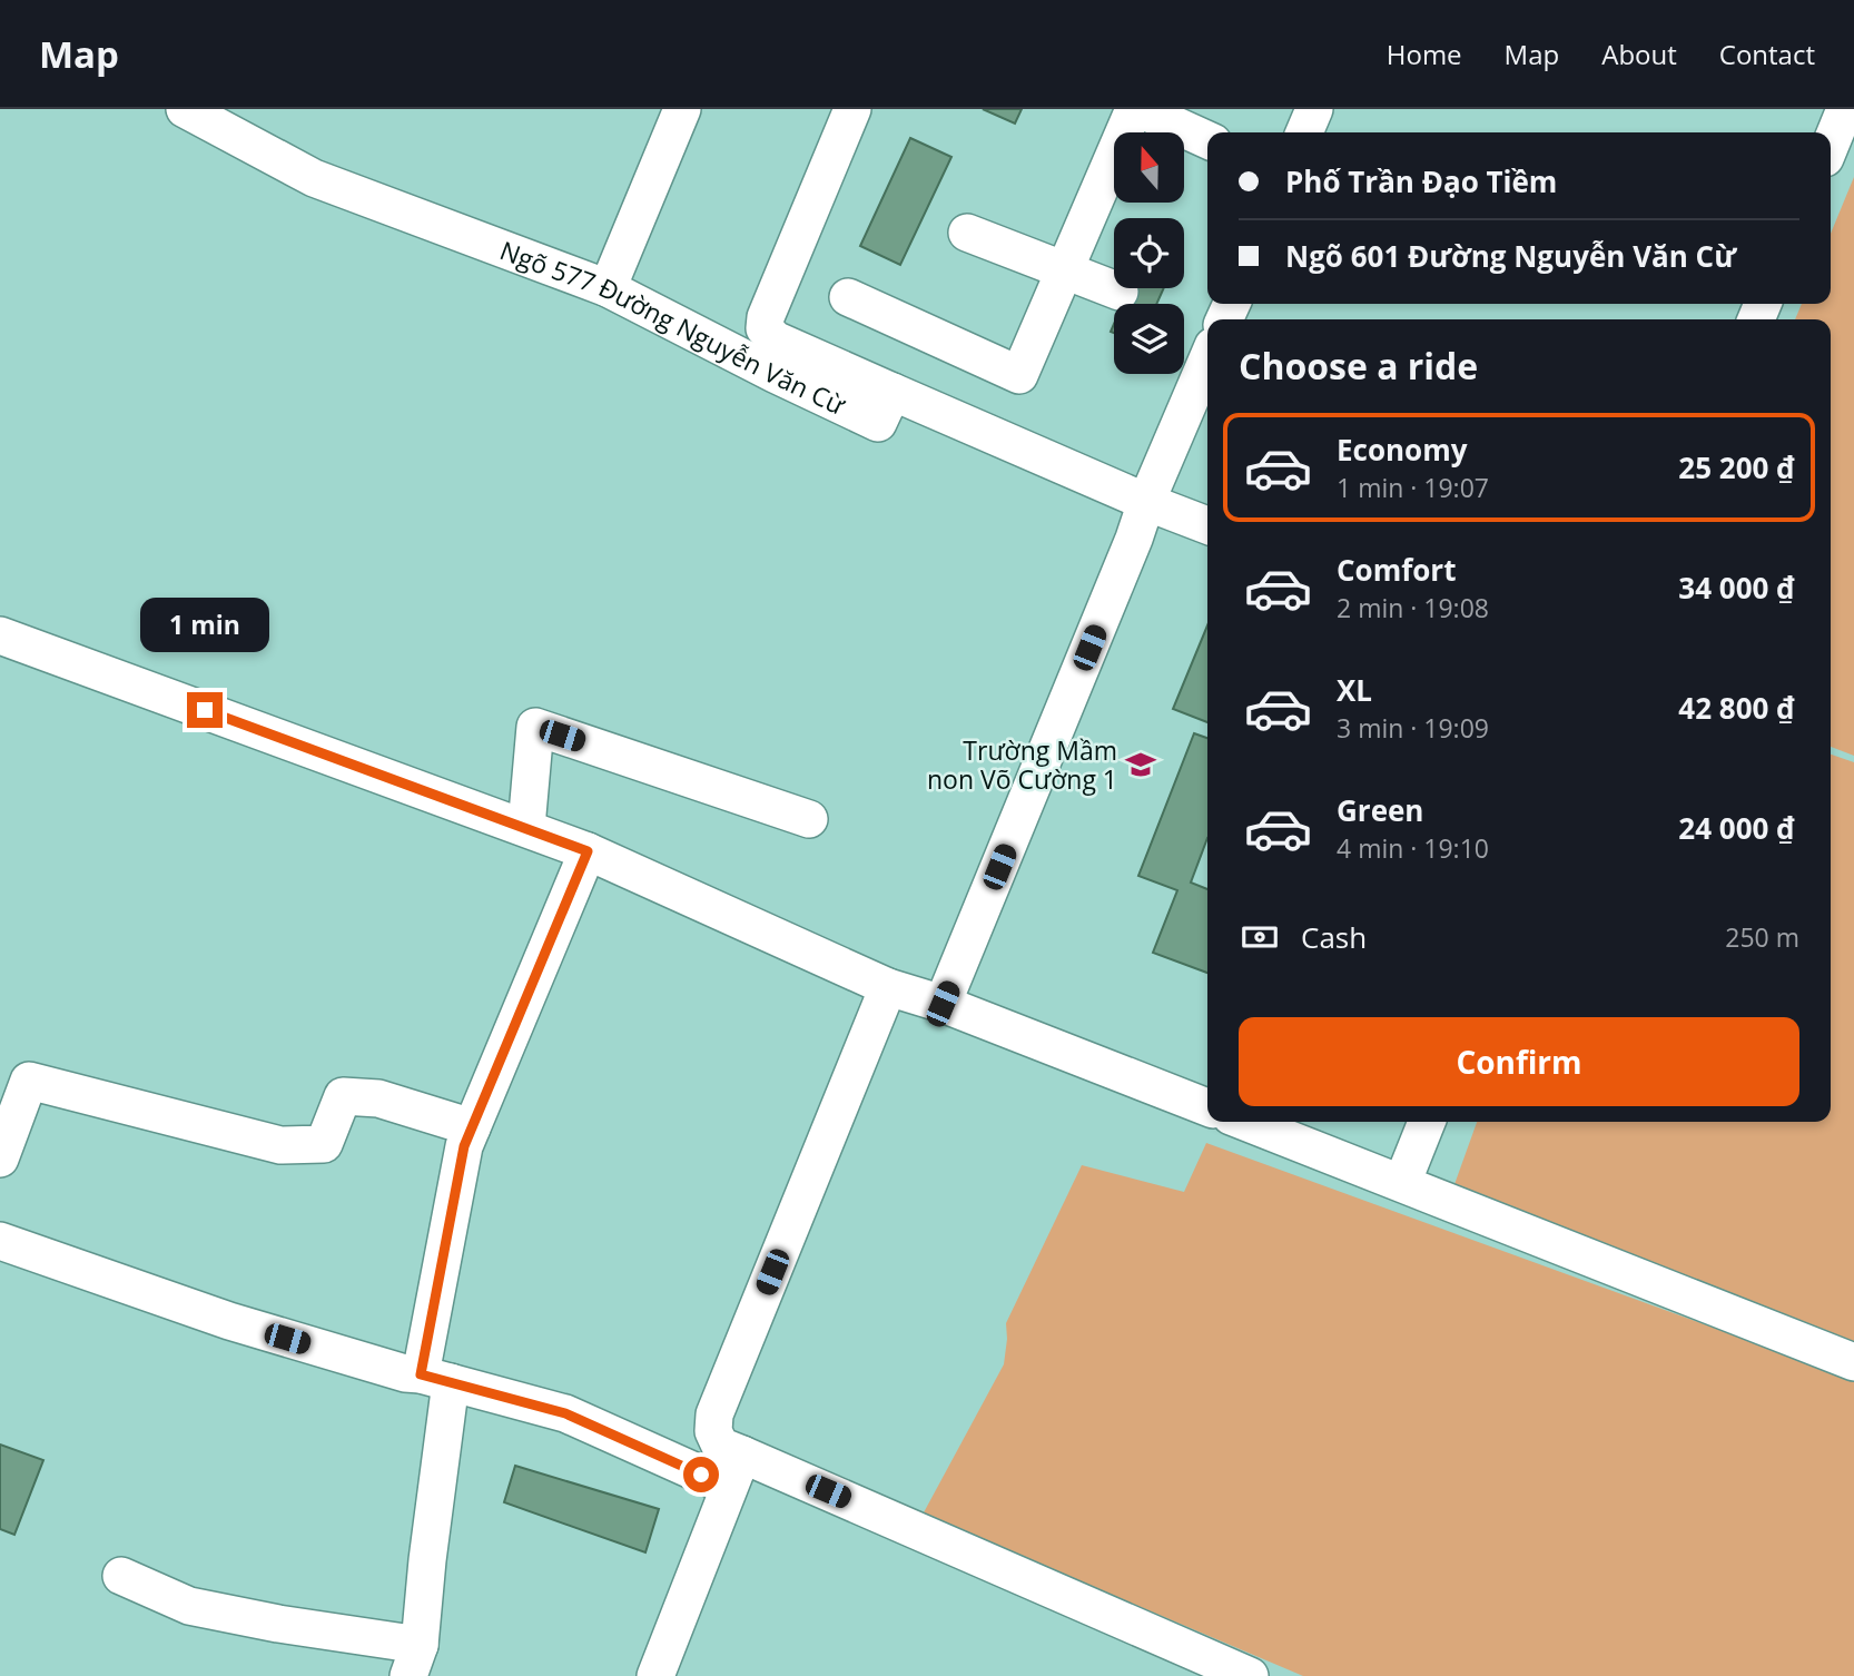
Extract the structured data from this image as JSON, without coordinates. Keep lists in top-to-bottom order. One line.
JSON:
{"streets":{"street":["Ngõ 577 Đường Nguyễn Văn Cừ"]},"places":{"school or university":["Trường Mầm non Võ Cường 1"]},"north":"top","page":{"header":"Map","nav":["Home","Map","About","Contact"],"banner":["Phố Trần Đạo Tiềm","Ngõ 601 Đường Nguyễn Văn Cừ"],"heading":"Choose a ride","list":[{"name":"Economy","note":"1 min · 19:07","value":"25 200 ₫"},{"name":"Comfort","note":"2 min · 19:08","value":"34 000 ₫"},{"name":"XL","note":"3 min · 19:09","value":"42 800 ₫"},{"name":"Green","note":"4 min · 19:10","value":"24 000 ₫"}],"bubble":"1 min","pay":["Cash","250 m"],"buttons":"Confirm"}}
